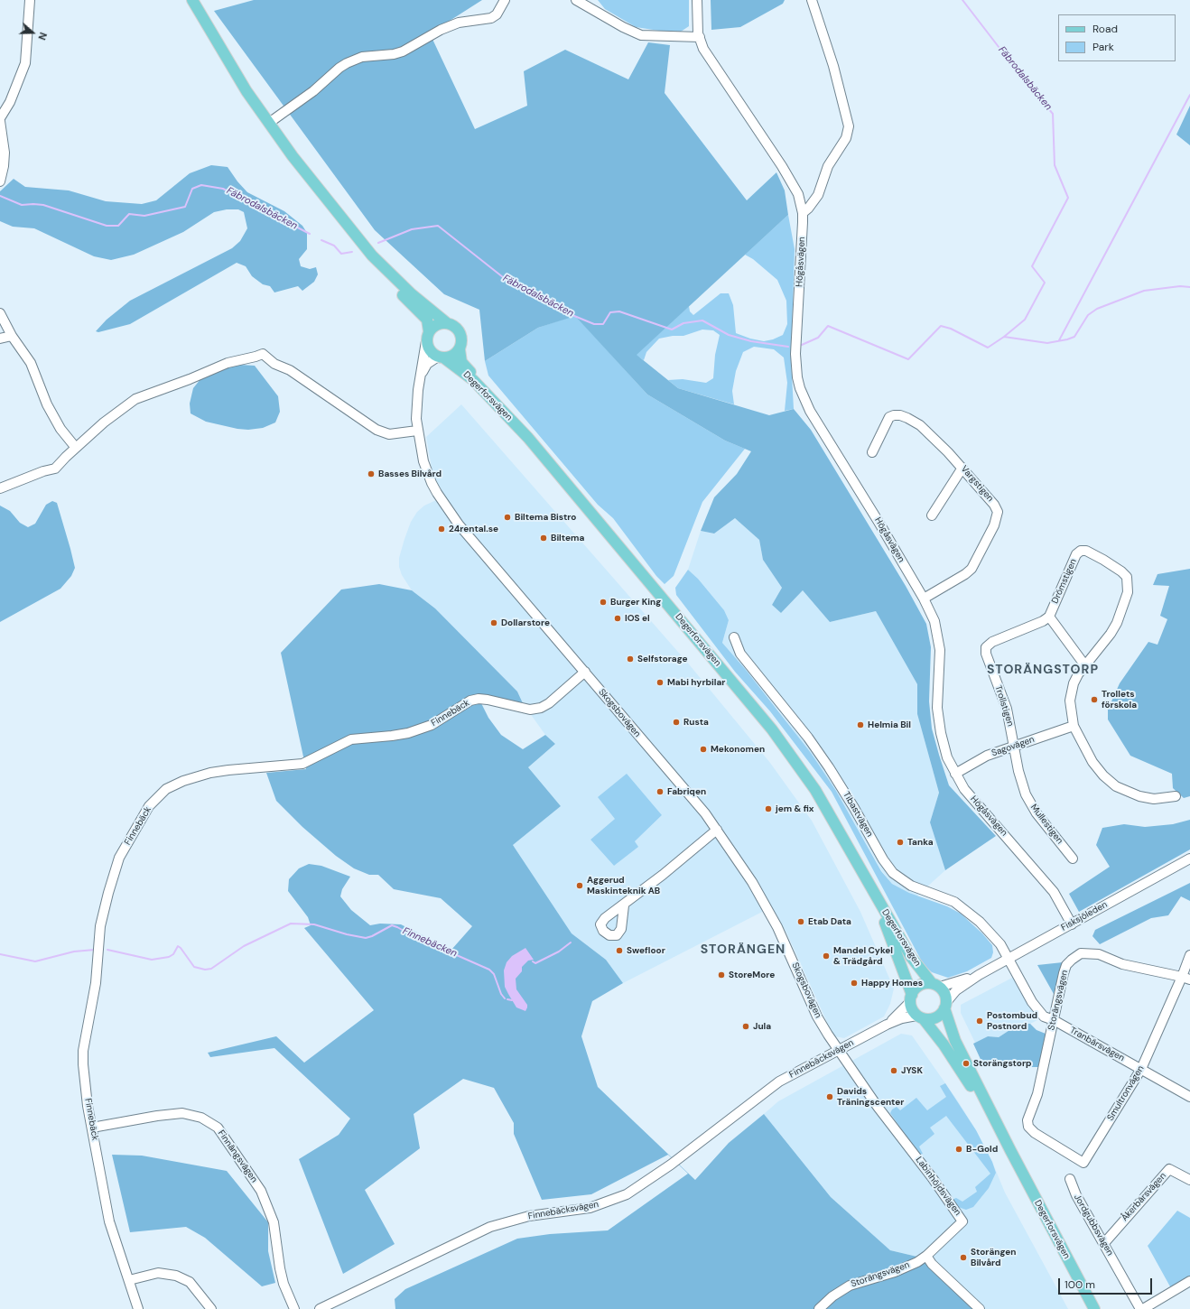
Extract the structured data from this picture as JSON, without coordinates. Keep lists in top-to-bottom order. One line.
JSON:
{"streets":{"main road":["Degerforsvägen"],"street":["Högåsvägen","Vargstigen","Drömstigen","Trollstigen","Finnebäck","Skogsbovägen","Sagovägen","Tibastvägen","Mullestigen","Fisksjöleden","Storängsvägen","Tranbärsvägen","Finnebäcksvägen","Smultronvägen","Finnängsvägen","Labinhöjdsvägen","Åkerbärsvägen","Jordgubbsvägen"]},"crossings":[["Högåsvägen","Vargstigen"],["Högåsvägen","Sagovägen"],["Högåsvägen","Fisksjöleden"],["Degerforsvägen","Skogsbovägen"],["Degerforsvägen","Fisksjöleden"],["Degerforsvägen","Finnebäcksvägen"],["Drömstigen","Trollstigen"],["Drömstigen","Sagovägen"],["Trollstigen","Sagovägen"],["Trollstigen","Mullestigen"],["Finnebäck","Skogsbovägen"],["Finnebäck","Finnängsvägen"],["Skogsbovägen","Finnebäcksvägen"],["Skogsbovägen","Labinhöjdsvägen"],["Sagovägen","Mullestigen"],["Tibastvägen","Fisksjöleden"],["Tibastvägen","Tranbärsvägen"],["Fisksjöleden","Tranbärsvägen"],["Fisksjöleden","Finnebäcksvägen"],["Storängsvägen","Tranbärsvägen"],["Storängsvägen","Smultronvägen"],["Storängsvägen","Labinhöjdsvägen"],["Tranbärsvägen","Smultronvägen"],["Finnebäcksvägen","Labinhöjdsvägen"],["Åkerbärsvägen","Jordgubbsvägen"]],"districts":["STORÄNGSTORP","STORÄNGEN"],"water":["Fäbrodalsbäcken","Finnebäcken"],"places":["Basses Bilvård","Biltema Bistro","24rental.se","Biltema","Burger King","IOS el","Dollarstore","Selfstorage","Mabi hyrbilar","Trollets förskola","Rusta","Helmia Bil","Mekonomen","Fabriqen","jem & fix","Tanka","Aggerud Maskinteknik AB","Etab Data","Swefloor","Mandel Cykel & Trädgård","StoreMore","Happy Homes","Postombud Postnord","Jula","Storängstorp","JYSK","Davids Träningscenter","B-Gold","Storängen Bilvård"],"legend":["Road","Park"],"scale_bar":"100 m","north":"right"}
